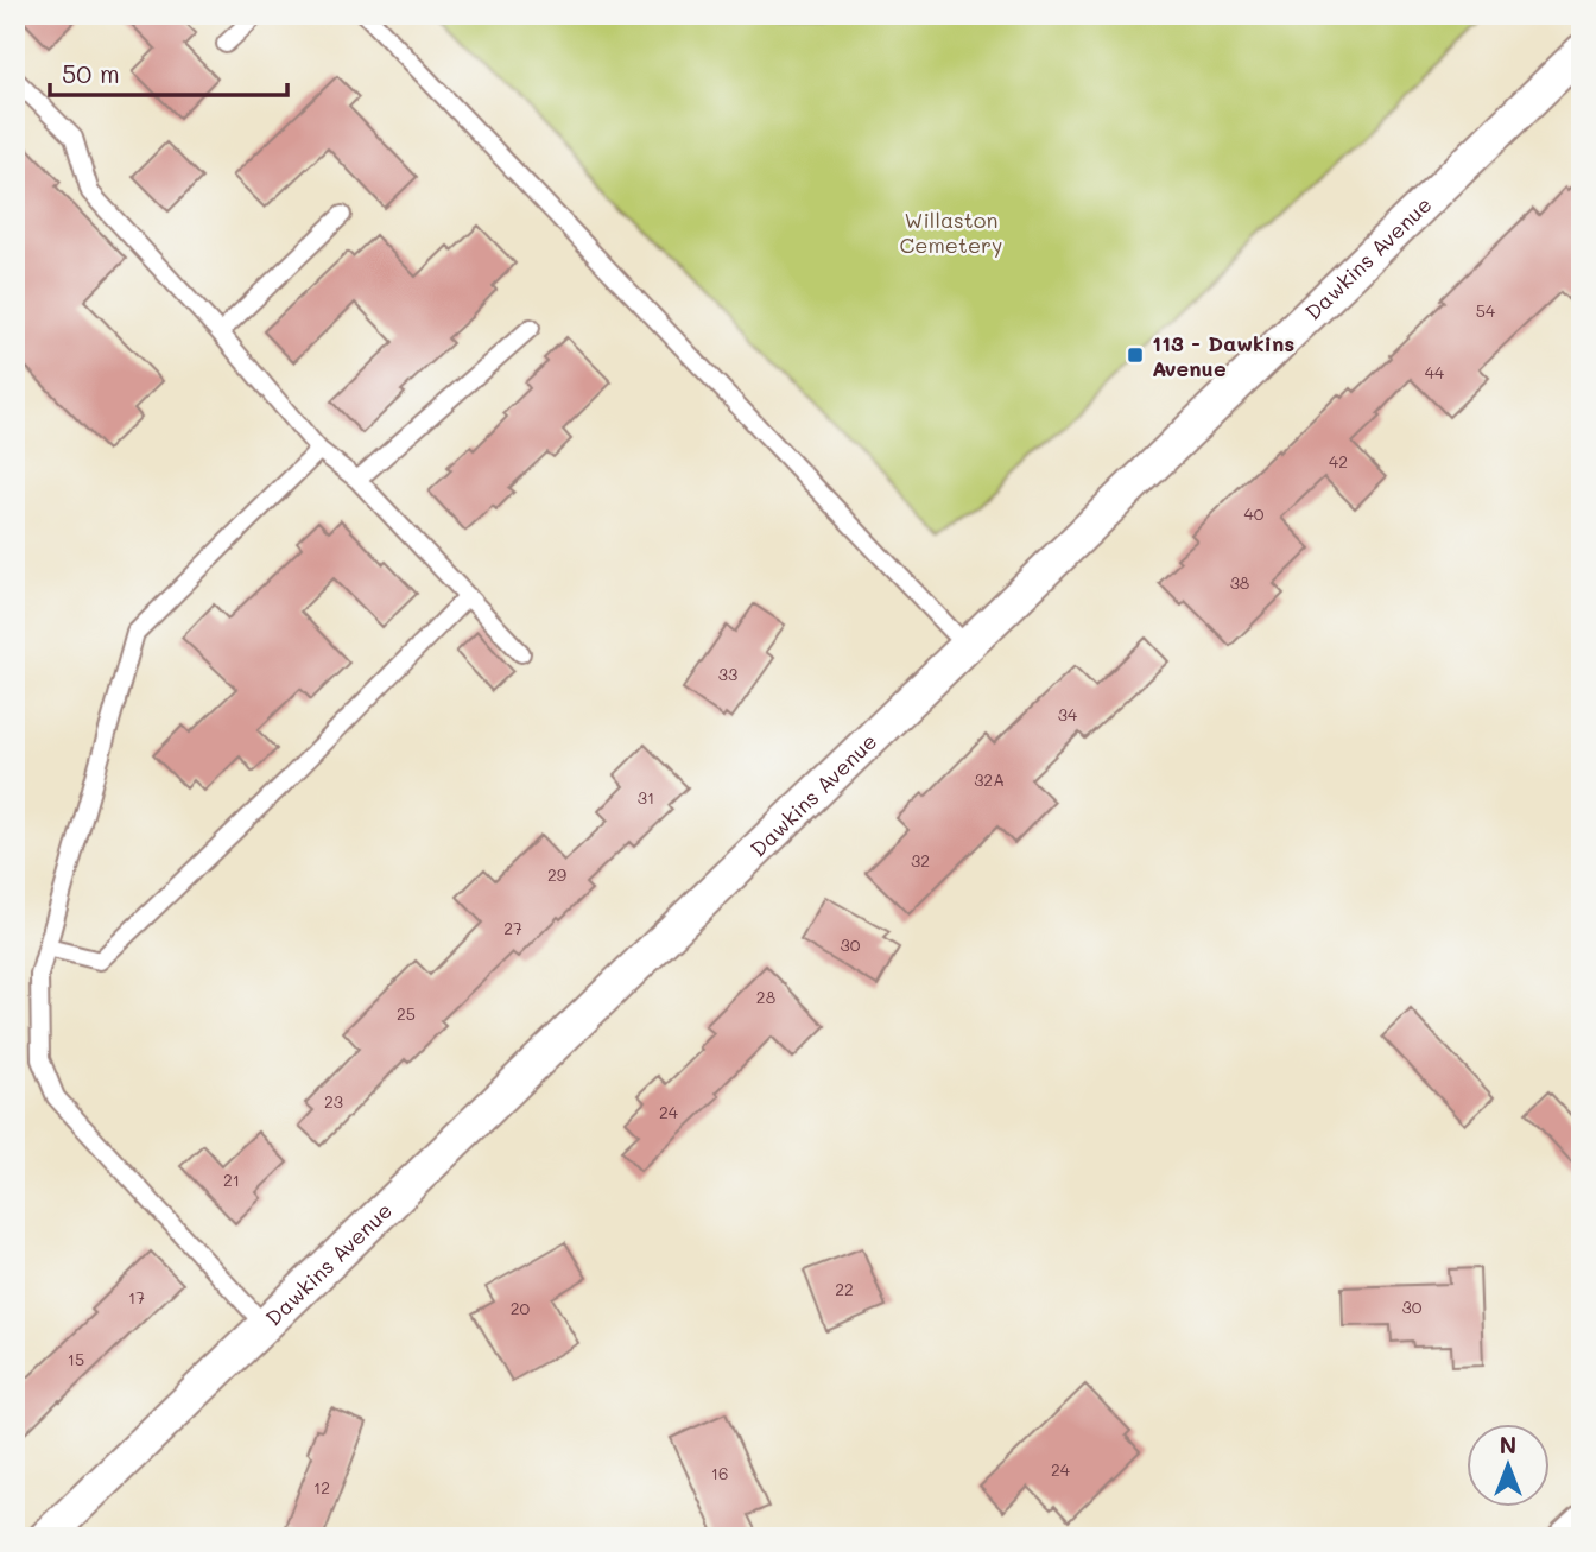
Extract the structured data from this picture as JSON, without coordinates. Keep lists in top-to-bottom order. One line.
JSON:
{"streets":{"street":["Dawkins Avenue"]},"parks":["Willaston Cemetery"],"places":{"transit":["113 - Dawkins Avenue"]},"house_numbers":["54","44","42","40","38","33","34","32A","31","32","29","27","30","28","25","23","24","21","22","17","30","20","15","24","16","12"],"scale_bar":"50 m","north":"top"}
